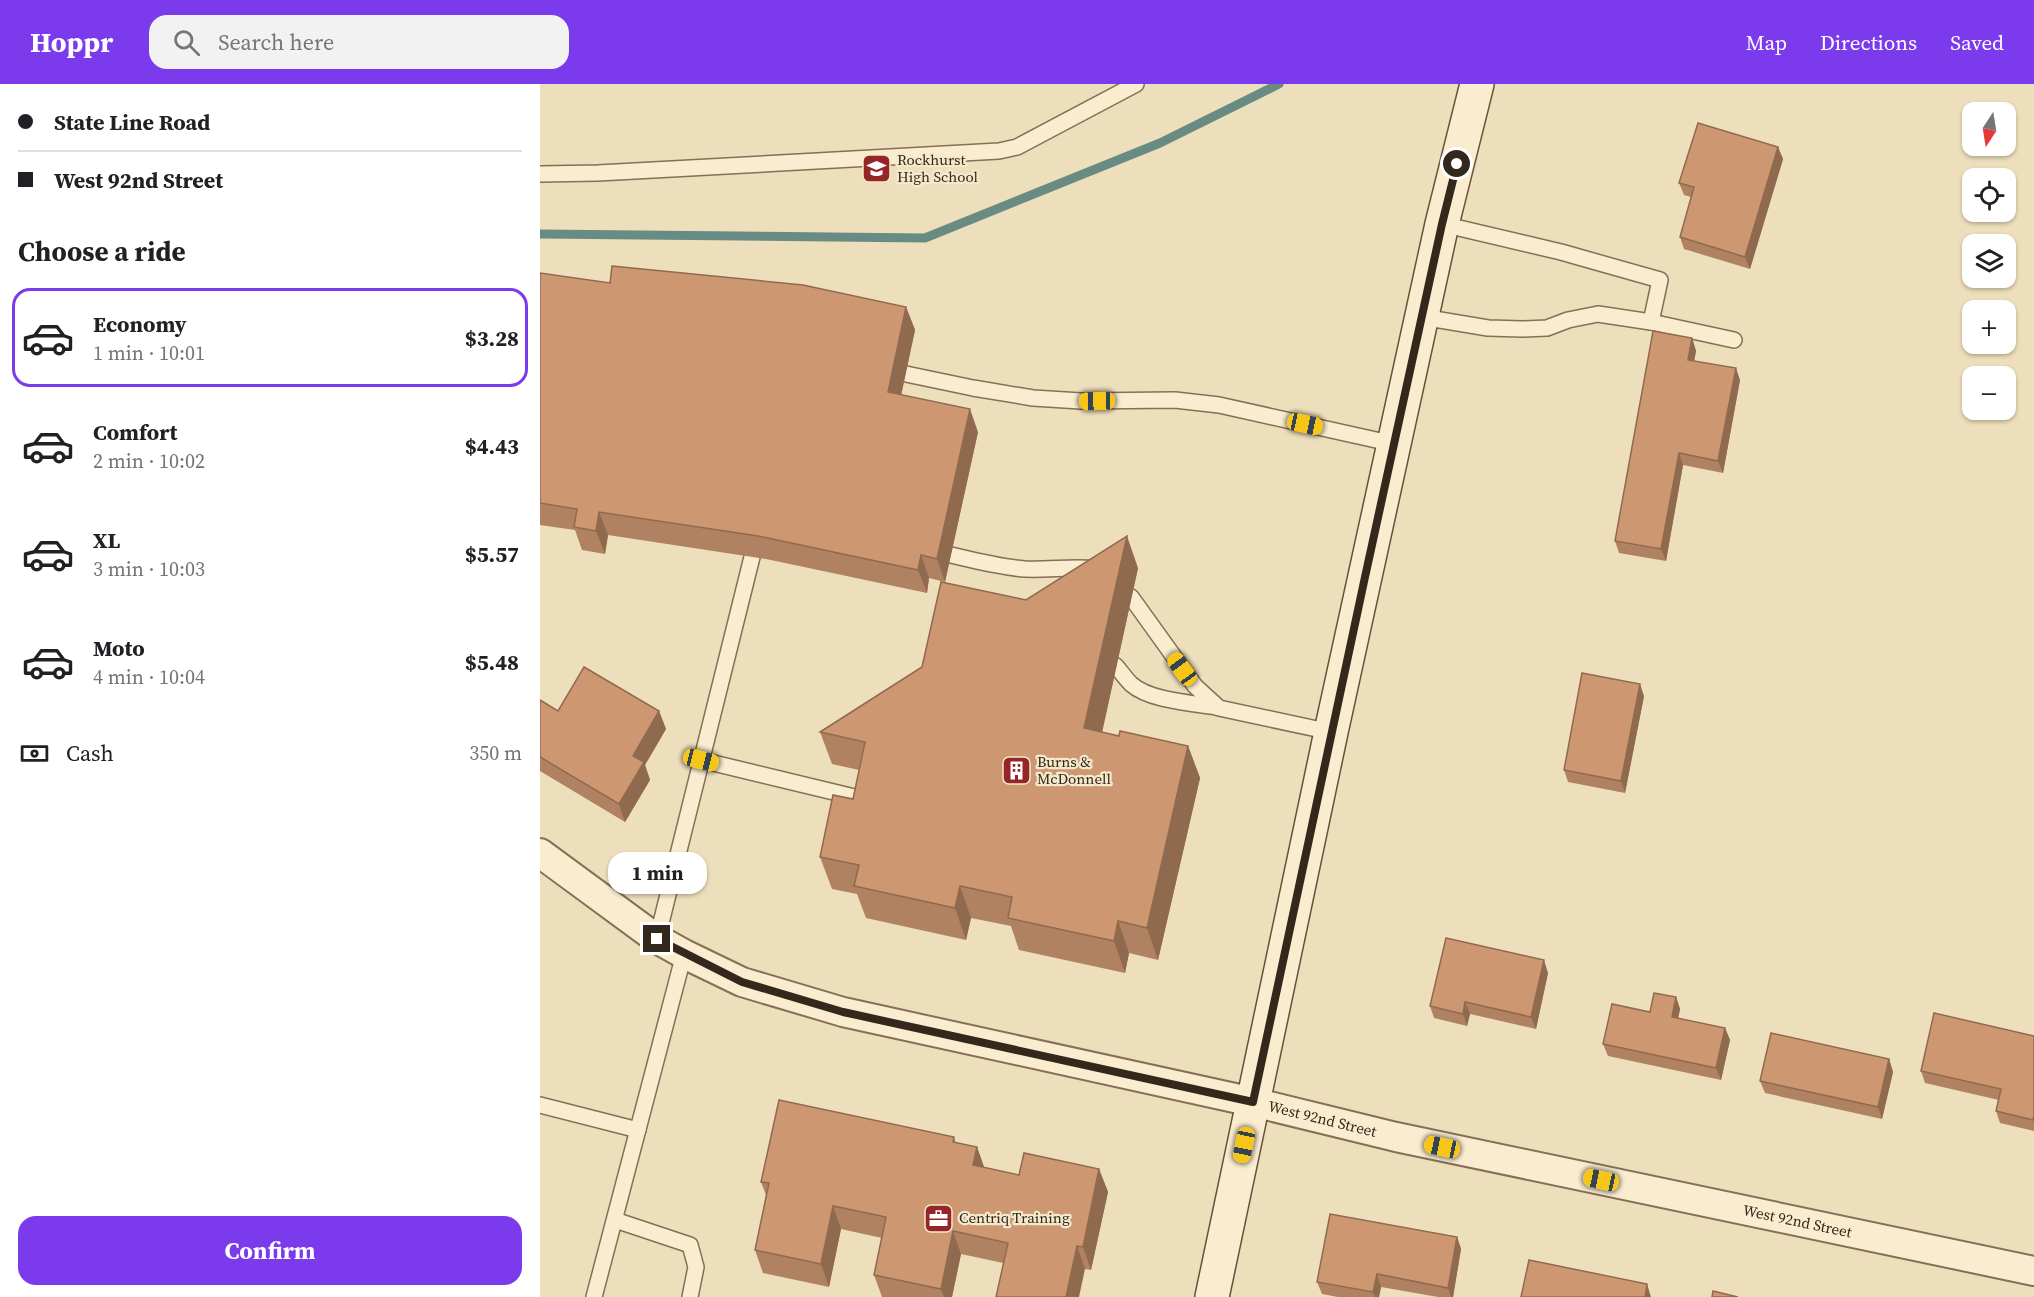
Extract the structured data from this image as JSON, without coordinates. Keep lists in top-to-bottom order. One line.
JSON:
{"streets":{"street":["West 92nd Street"]},"places":{"school or university":["Rockhurst High School"],"building":["Burns & McDonnell"],"office":["Centriq Training"]},"north":"bottom","page":{"header":"Hoppr","search":"Search here","nav":["Map","Directions","Saved"],"banner":["State Line Road","West 92nd Street"],"map_buttons":["+","−"],"heading":"Choose a ride","list":[{"name":"Economy","note":"1 min · 10:01","value":"$3.28"},{"name":"Comfort","note":"2 min · 10:02","value":"$4.43"},{"name":"XL","note":"3 min · 10:03","value":"$5.57"},{"name":"Moto","note":"4 min · 10:04","value":"$5.48"}],"pay":["Cash","350 m"],"bubble":"1 min","buttons":"Confirm"}}
